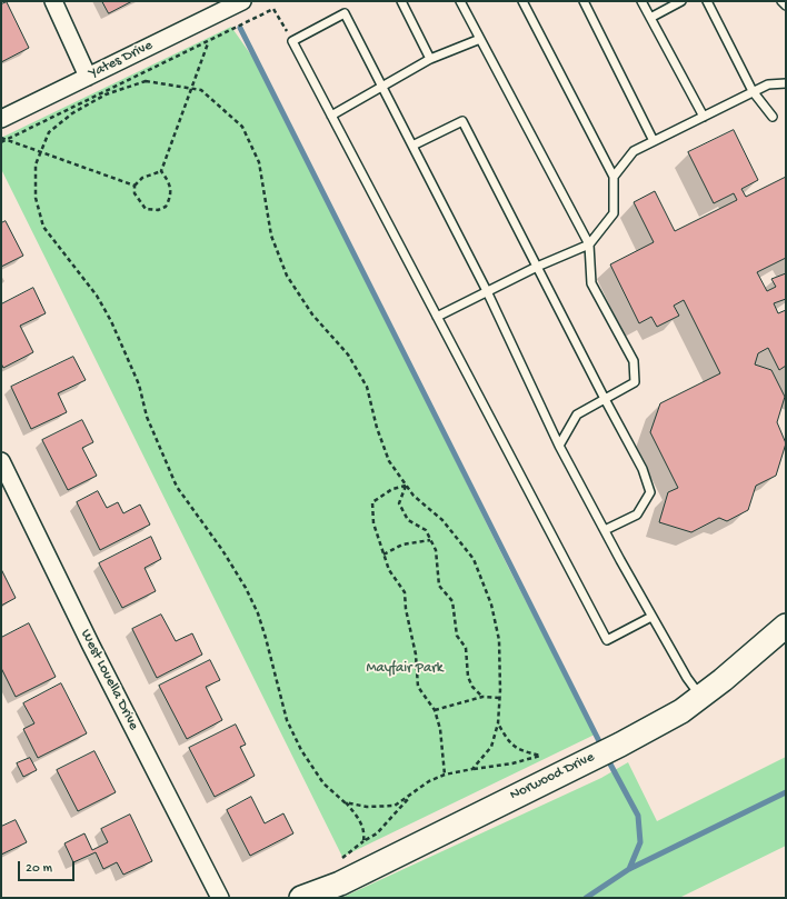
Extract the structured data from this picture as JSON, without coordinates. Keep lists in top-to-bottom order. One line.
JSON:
{"streets":{"main road":["Norwood Drive"],"street":["Yates Drive","West Louella Drive"]},"parks":["Mayfair Park"],"scale_bar":"20 m"}
